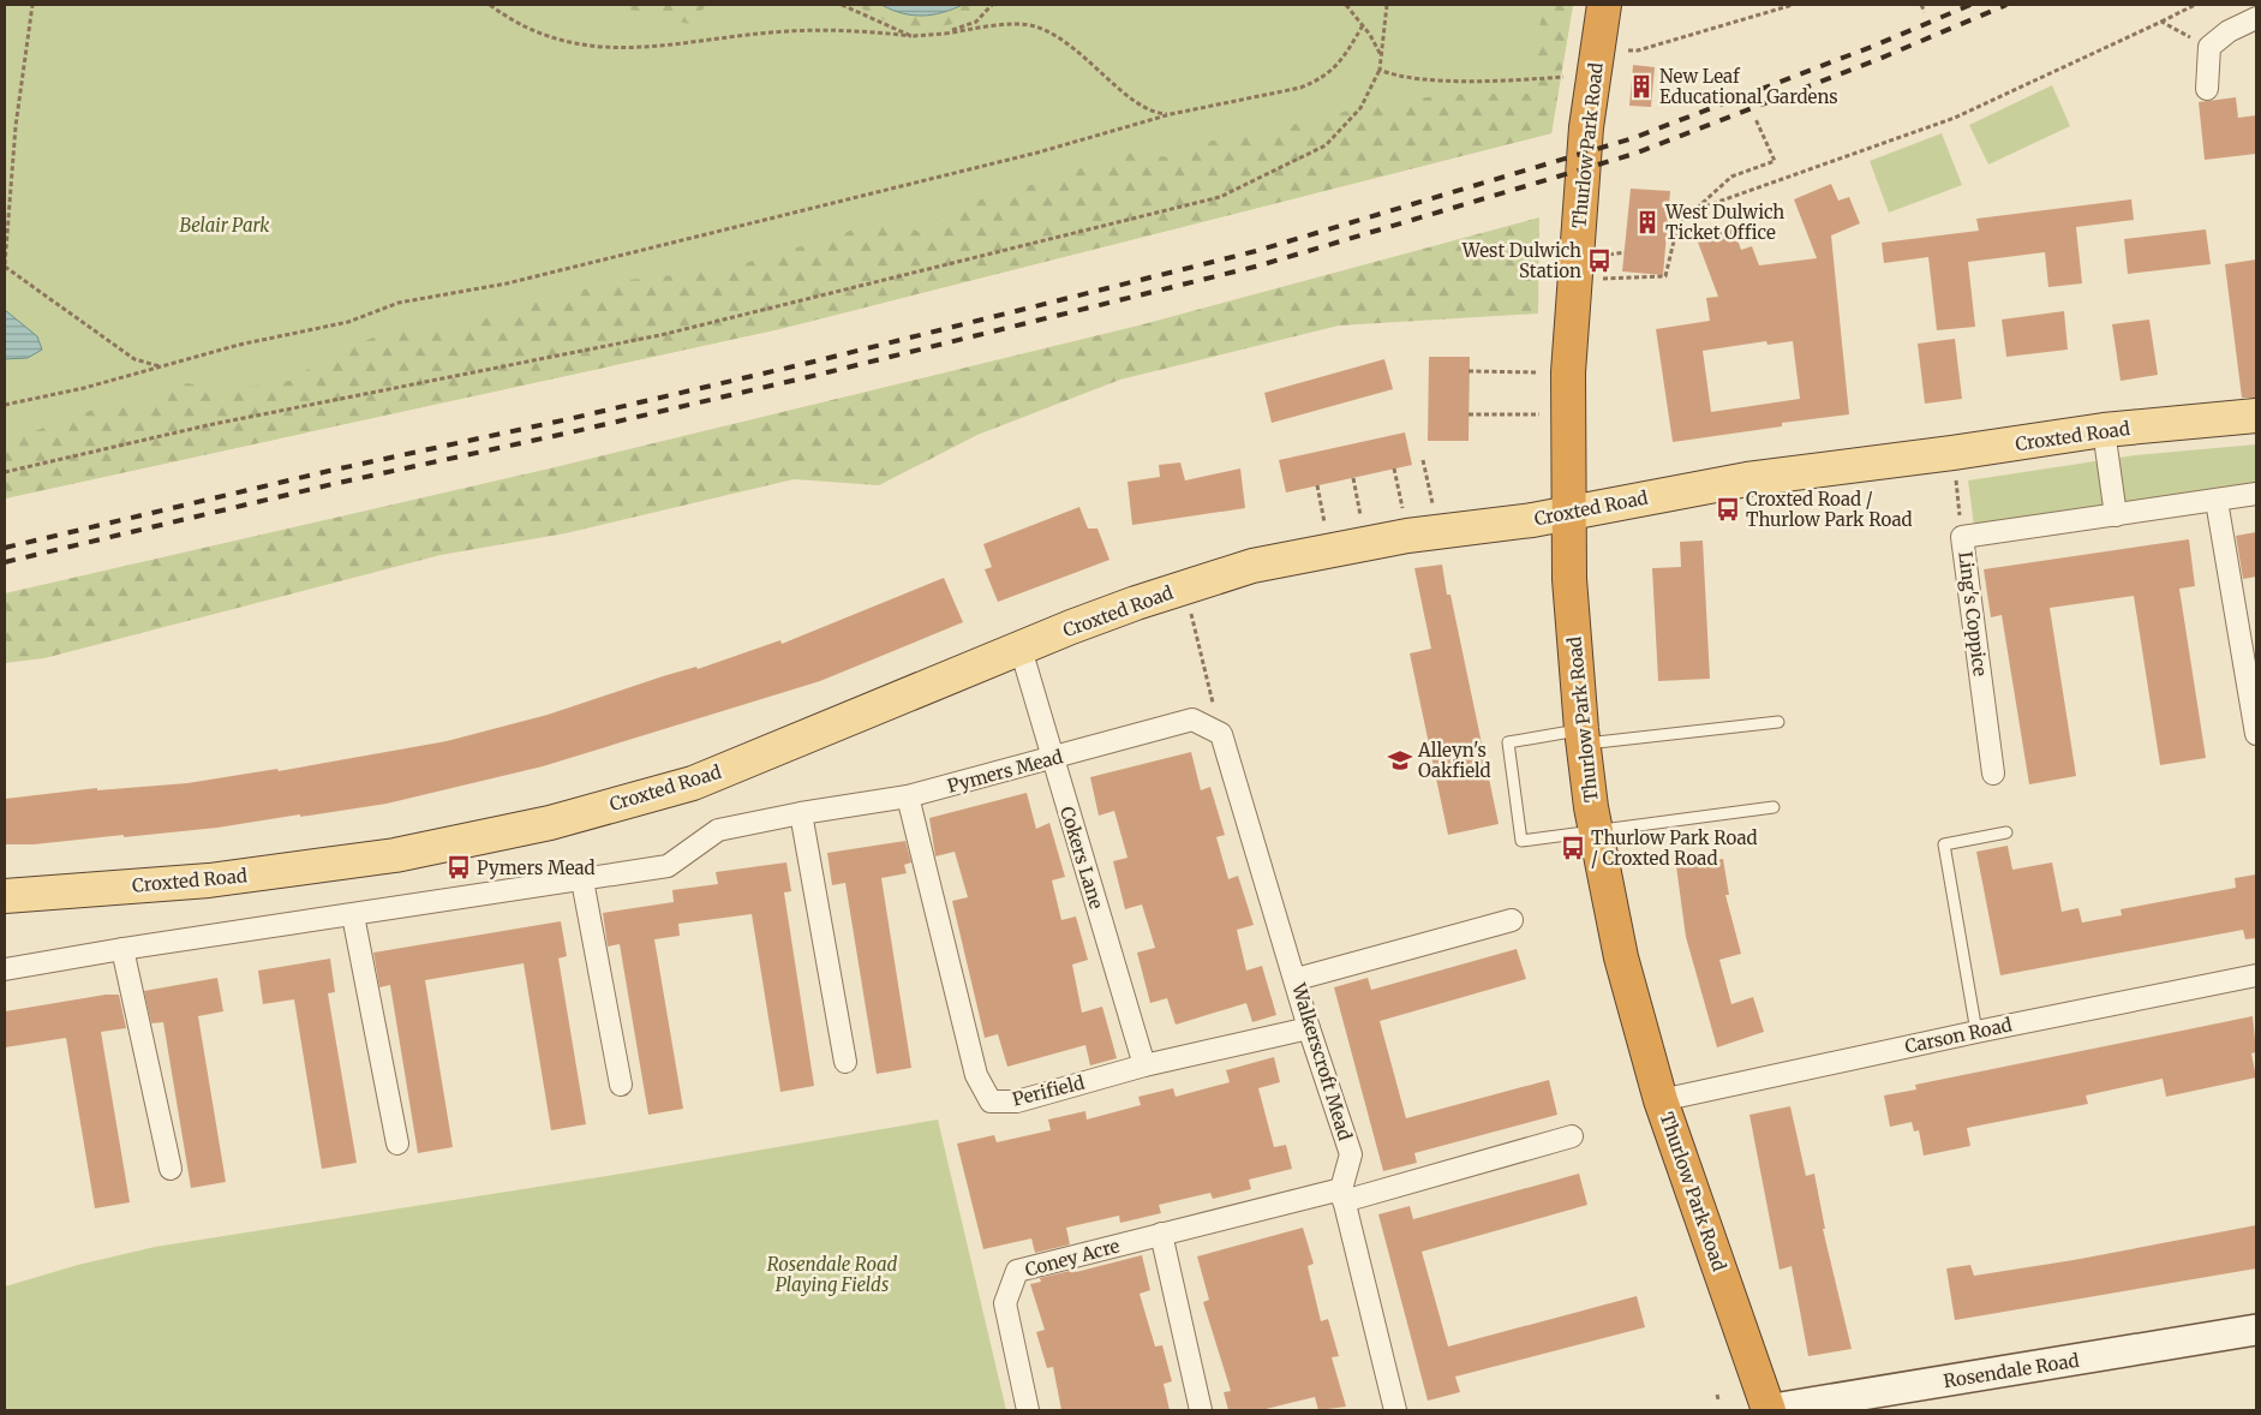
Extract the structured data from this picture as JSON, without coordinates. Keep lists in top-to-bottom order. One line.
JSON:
{"streets":{"highway":["Thurlow Park Road"],"main road":["Croxted Road"],"street":["Ling's Coppice","Pymers Mead","Cokers Lane","Carson Road","Walkerscroft Mead","Perifield","Coney Acre","Rosendale Road"]},"crossings":[["Thurlow Park Road","Croxted Road"],["Thurlow Park Road","Carson Road"],["Thurlow Park Road","Rosendale Road"],["Croxted Road","Cokers Lane"],["Pymers Mead","Cokers Lane"],["Pymers Mead","Walkerscroft Mead"],["Pymers Mead","Perifield"],["Cokers Lane","Perifield"],["Walkerscroft Mead","Perifield"],["Walkerscroft Mead","Coney Acre"]],"parks":["Belair Park","Rosendale Road Playing Fields"],"places":{"building":["New Leaf Educational Gardens","West Dulwich Ticket Office"],"bus stop":["West Dulwich Station","Croxted Road / Thurlow Park Road","Thurlow Park Road / Croxted Road","Pymers Mead"],"school or university":["Alleyn's Oakfield"]}}
